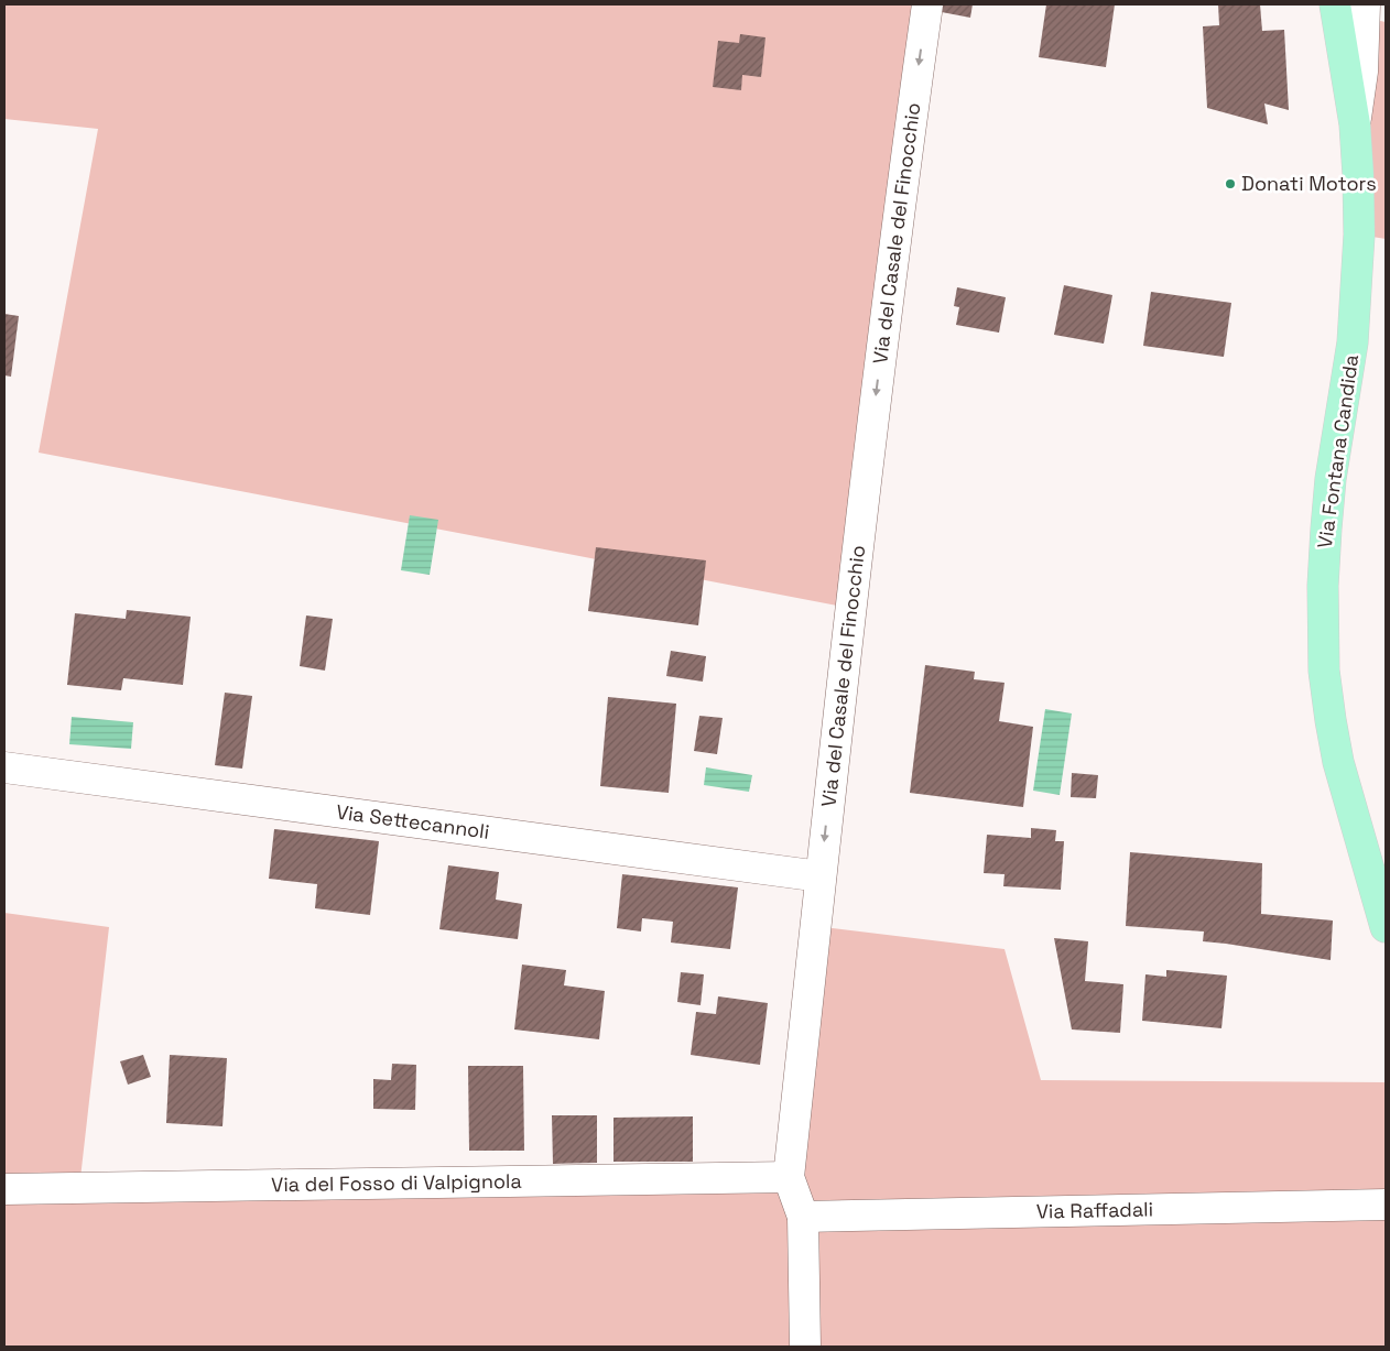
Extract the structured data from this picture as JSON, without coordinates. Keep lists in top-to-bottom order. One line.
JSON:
{"streets":{"main road":["Via Fontana Candida"],"street":["Via del Casale del Finocchio","Via Settecannoli","Via del Fosso di Valpignola","Via Raffadali"]},"crossings":[["Via del Casale del Finocchio","Via Settecannoli"],["Via del Casale del Finocchio","Via del Fosso di Valpignola"],["Via del Casale del Finocchio","Via Raffadali"]],"one_way":["Via del Casale del Finocchio"],"places":["Donati Motors"]}
